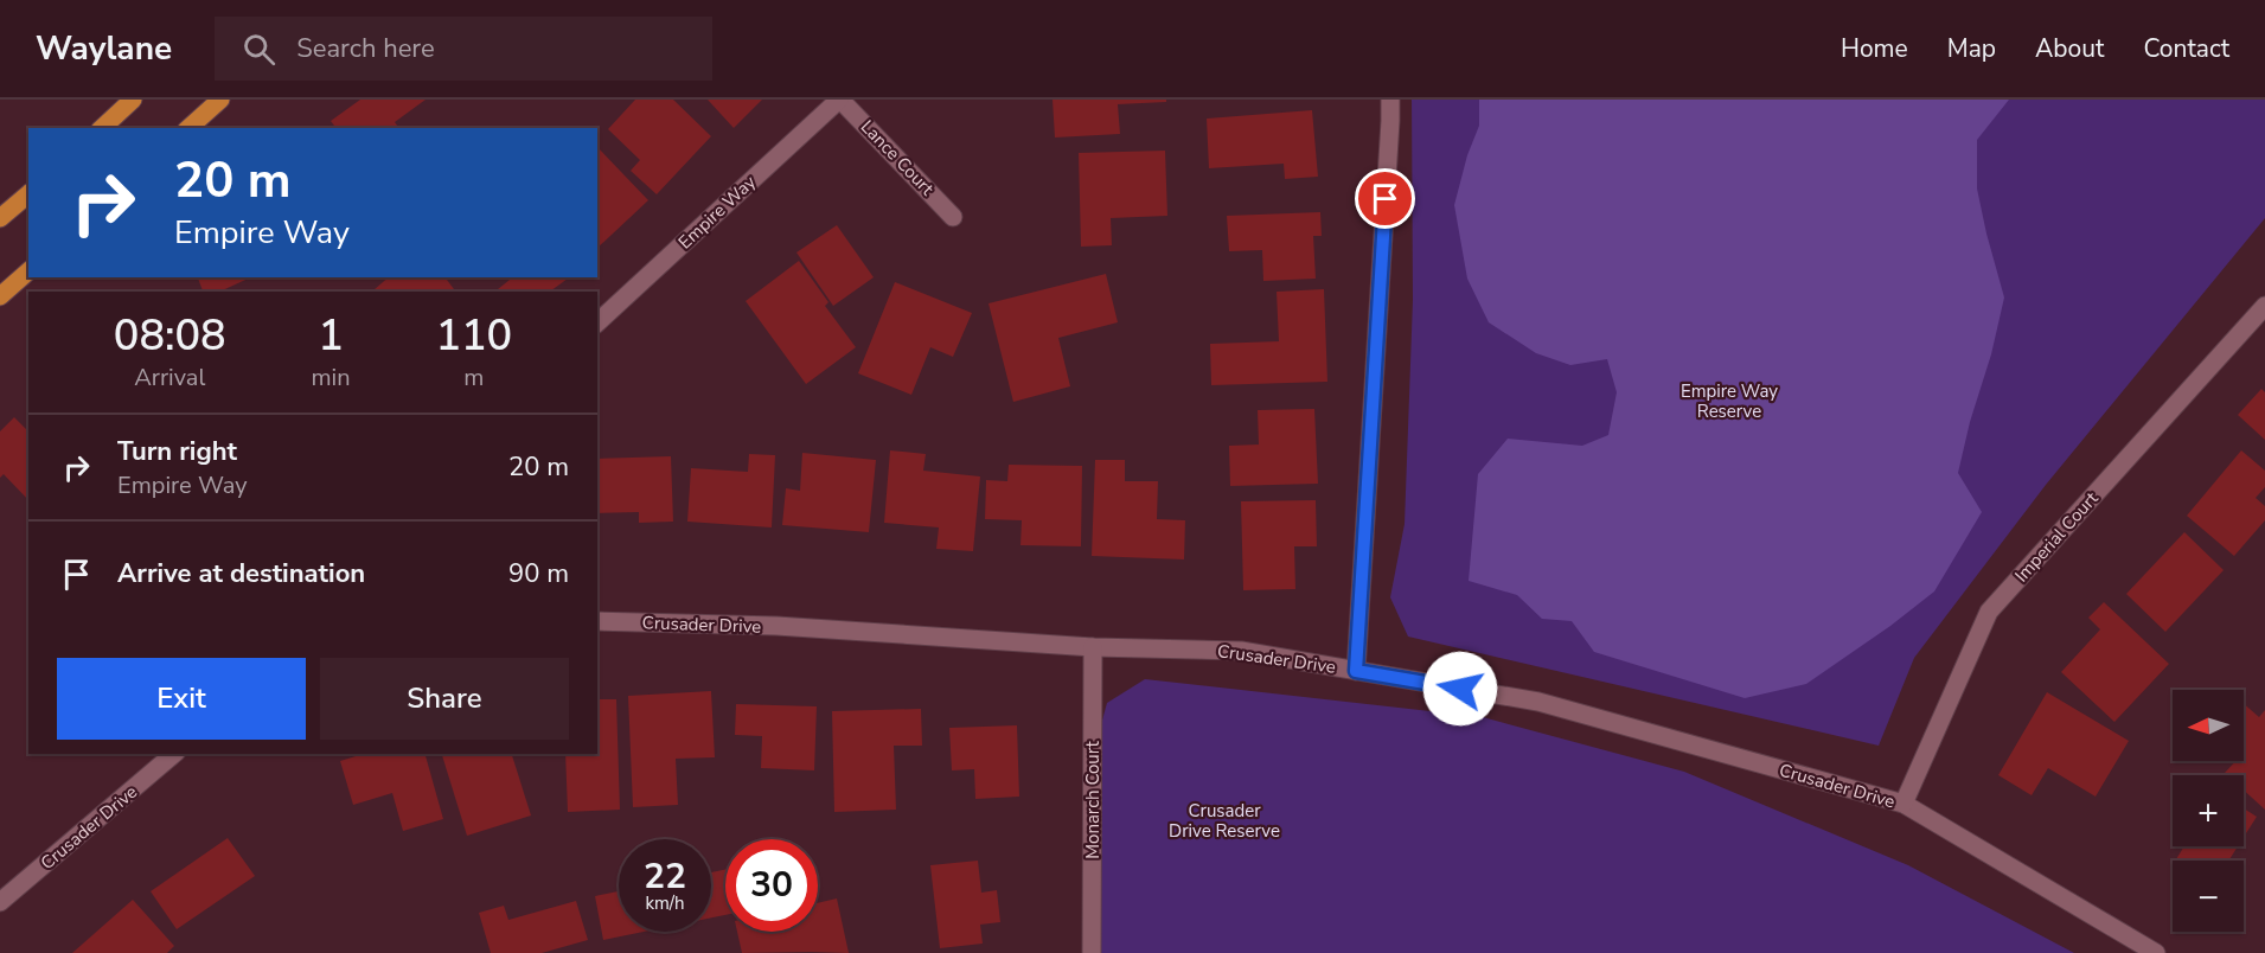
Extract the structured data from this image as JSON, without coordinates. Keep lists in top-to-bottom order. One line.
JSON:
{"streets":{"street":["Lance Court","Empire Way","Imperial Court","Crusader Drive","Monarch Court"]},"crossings":[["Lance Court","Empire Way"],["Imperial Court","Crusader Drive"],["Crusader Drive","Monarch Court"]],"parks":["Empire Way Reserve","Crusader Drive Reserve"],"north":"left","page":{"header":"Waylane","search":"Search here","nav":["Home","Map","About","Contact"],"turn":["20 m","Empire Way"],"eta":["08:08","Arrival","1","min","110","m"],"list":[{"name":"Turn right","note":"Empire Way","value":"20 m"},{"name":"Arrive at destination","value":"90 m"}],"buttons":["Exit","Share"],"map_buttons":["+","−"],"speed":"22 km/h","limit":"30"}}
